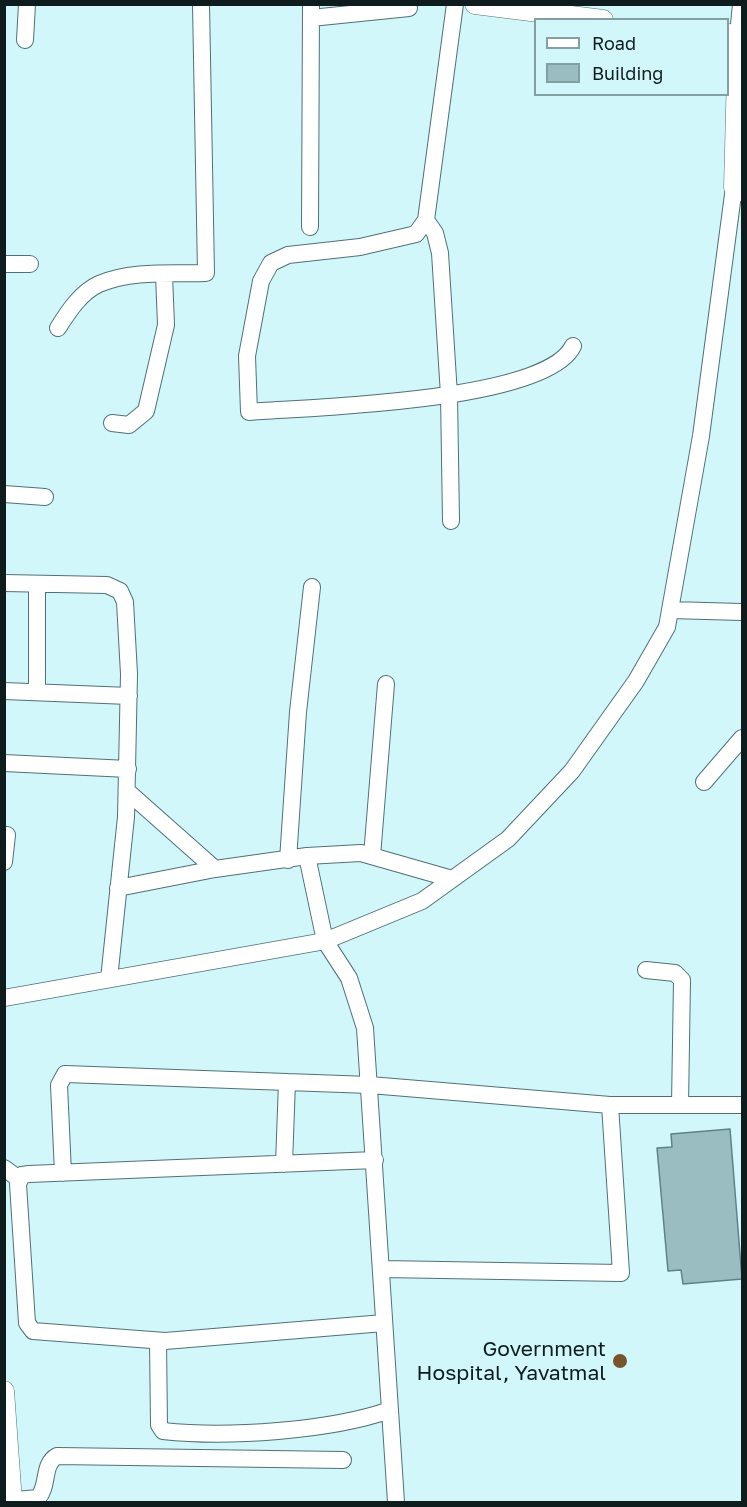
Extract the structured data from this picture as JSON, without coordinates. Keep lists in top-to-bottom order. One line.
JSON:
{"places":["Government Hospital, Yavatmal"],"legend":["Road","Building"]}
